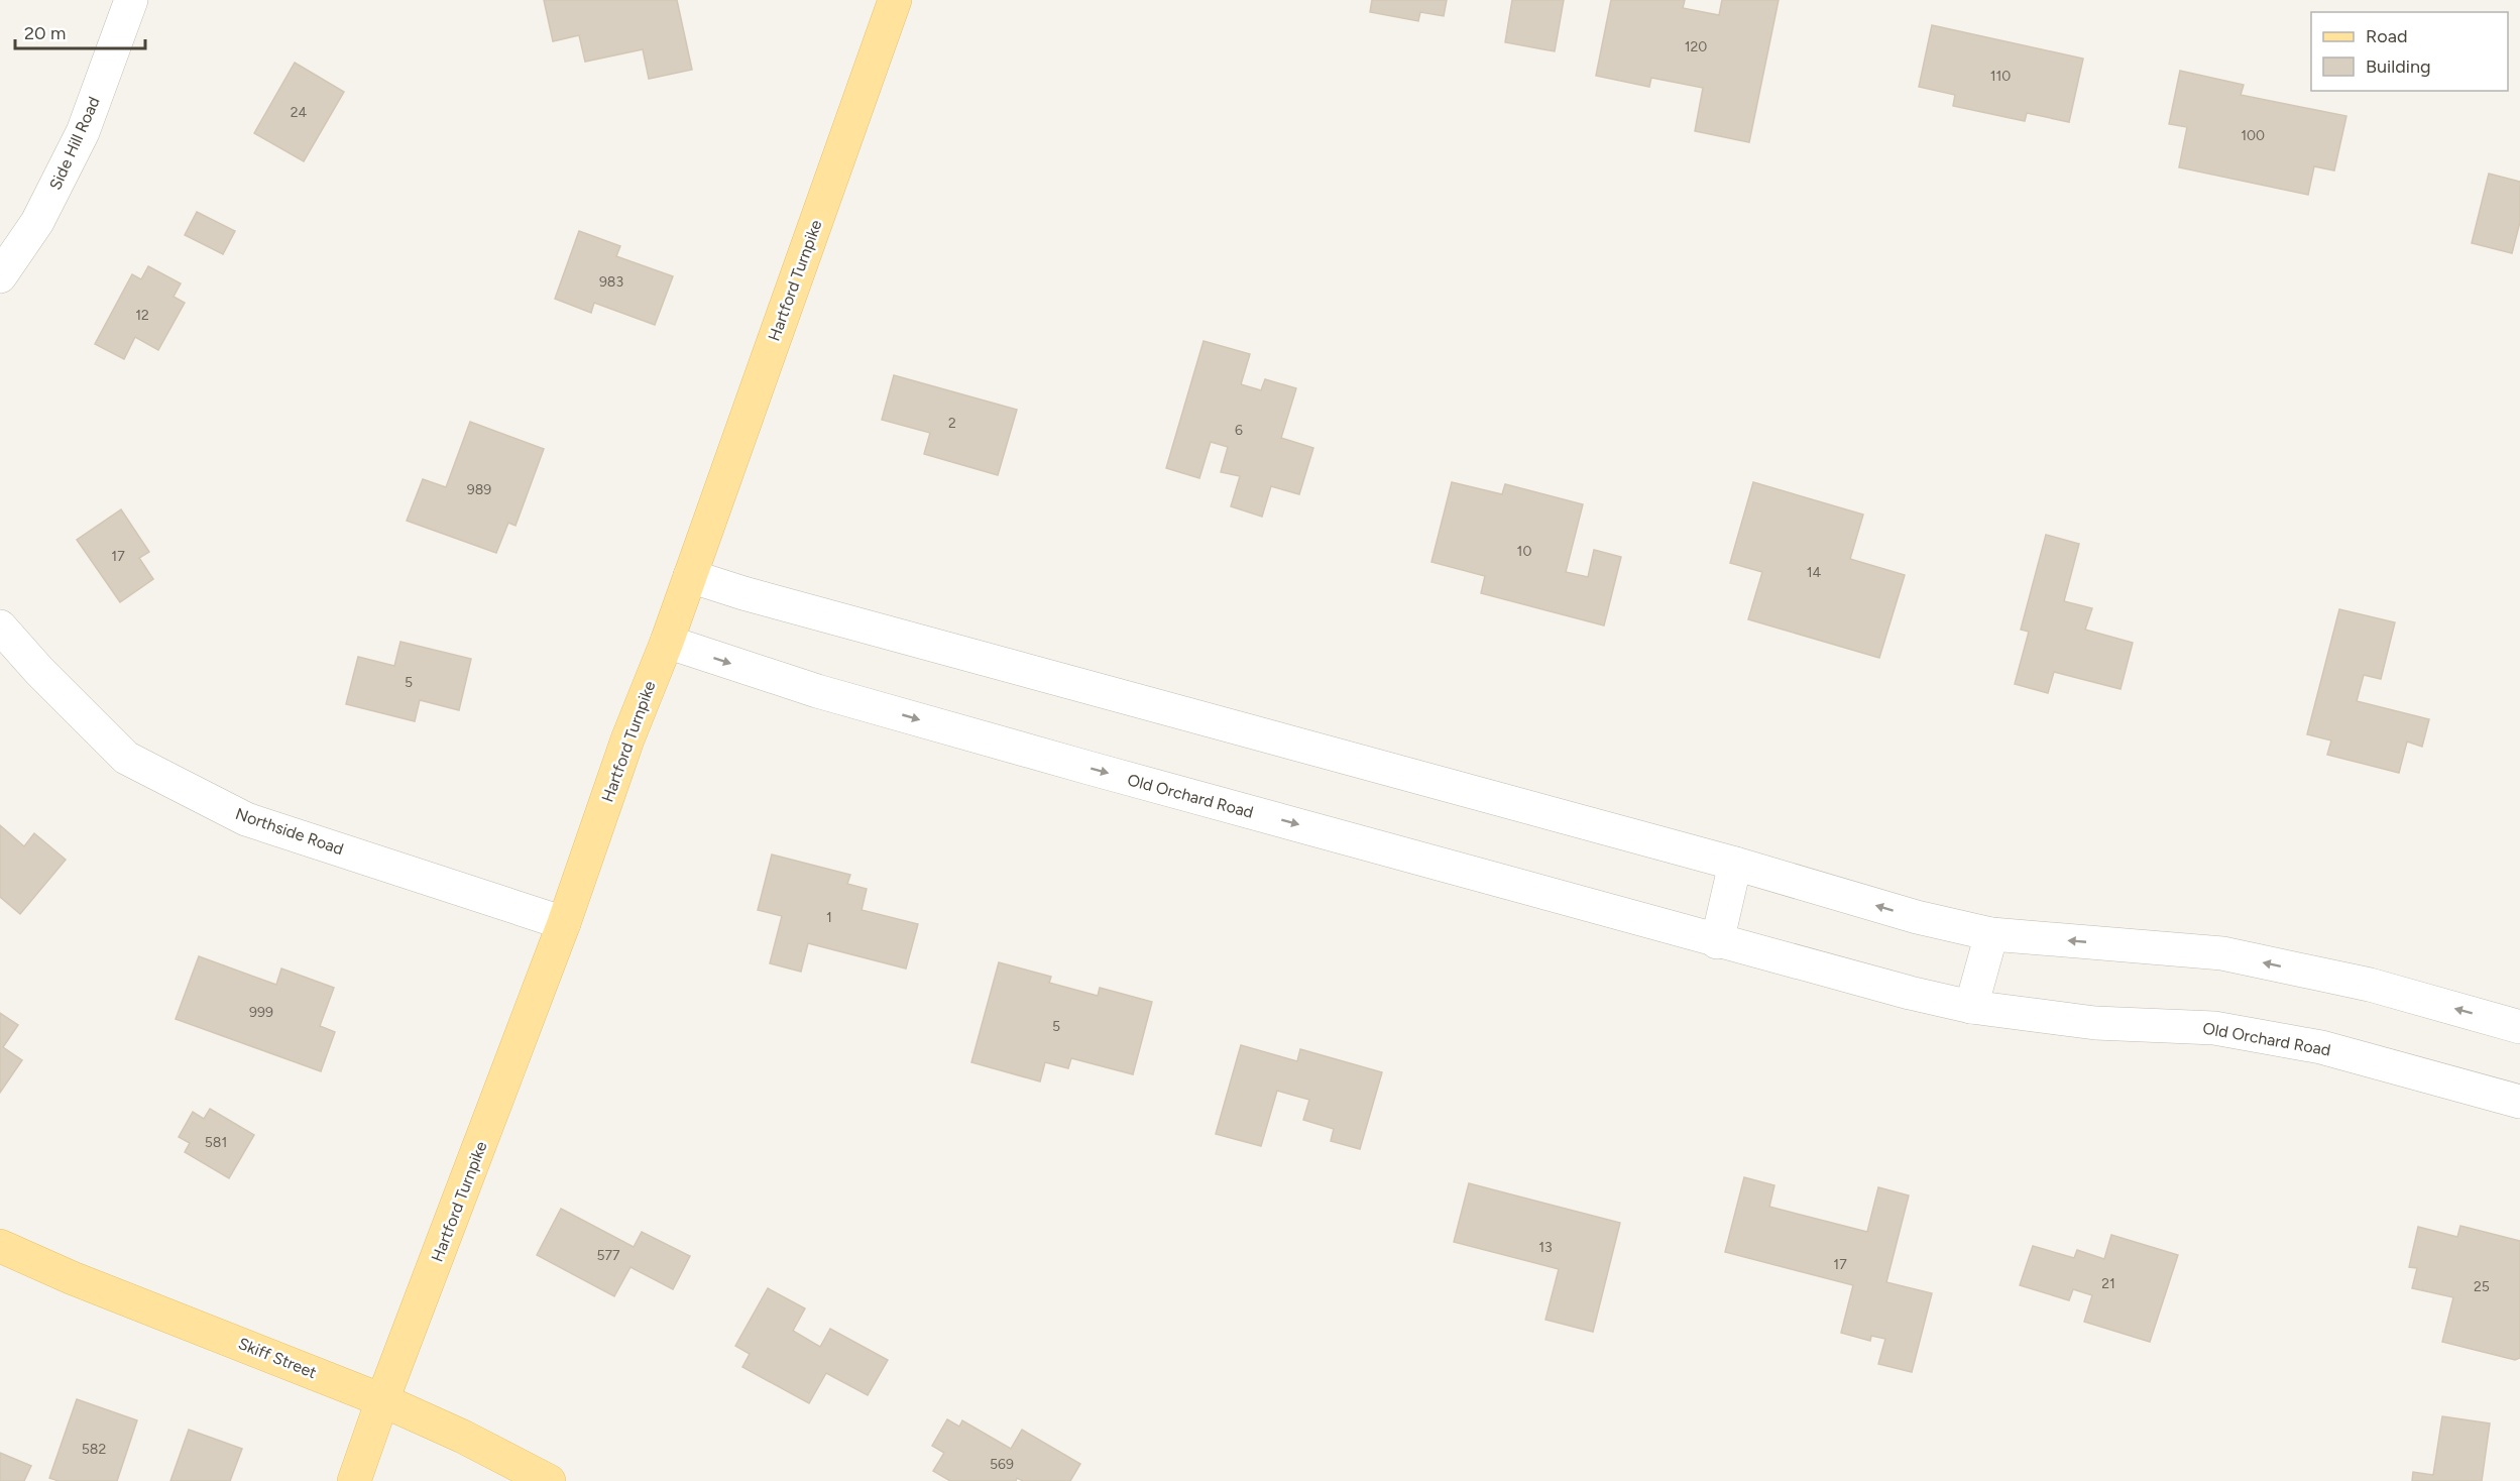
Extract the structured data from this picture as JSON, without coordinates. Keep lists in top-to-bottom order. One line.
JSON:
{"streets":{"main road":["Hartford Turnpike","Skiff Street"],"street":["Side Hill Road","Old Orchard Road","Northside Road"]},"crossings":[["Hartford Turnpike","Old Orchard Road"],["Hartford Turnpike","Northside Road"],["Hartford Turnpike","Skiff Street"]],"house_numbers":["120","110","24","100","983","12","2","6","989","10","17","14","5","1","999","5","581","13","577","17","21","25","582","569"],"legend":["Road","Building"],"scale_bar":"20 m"}
